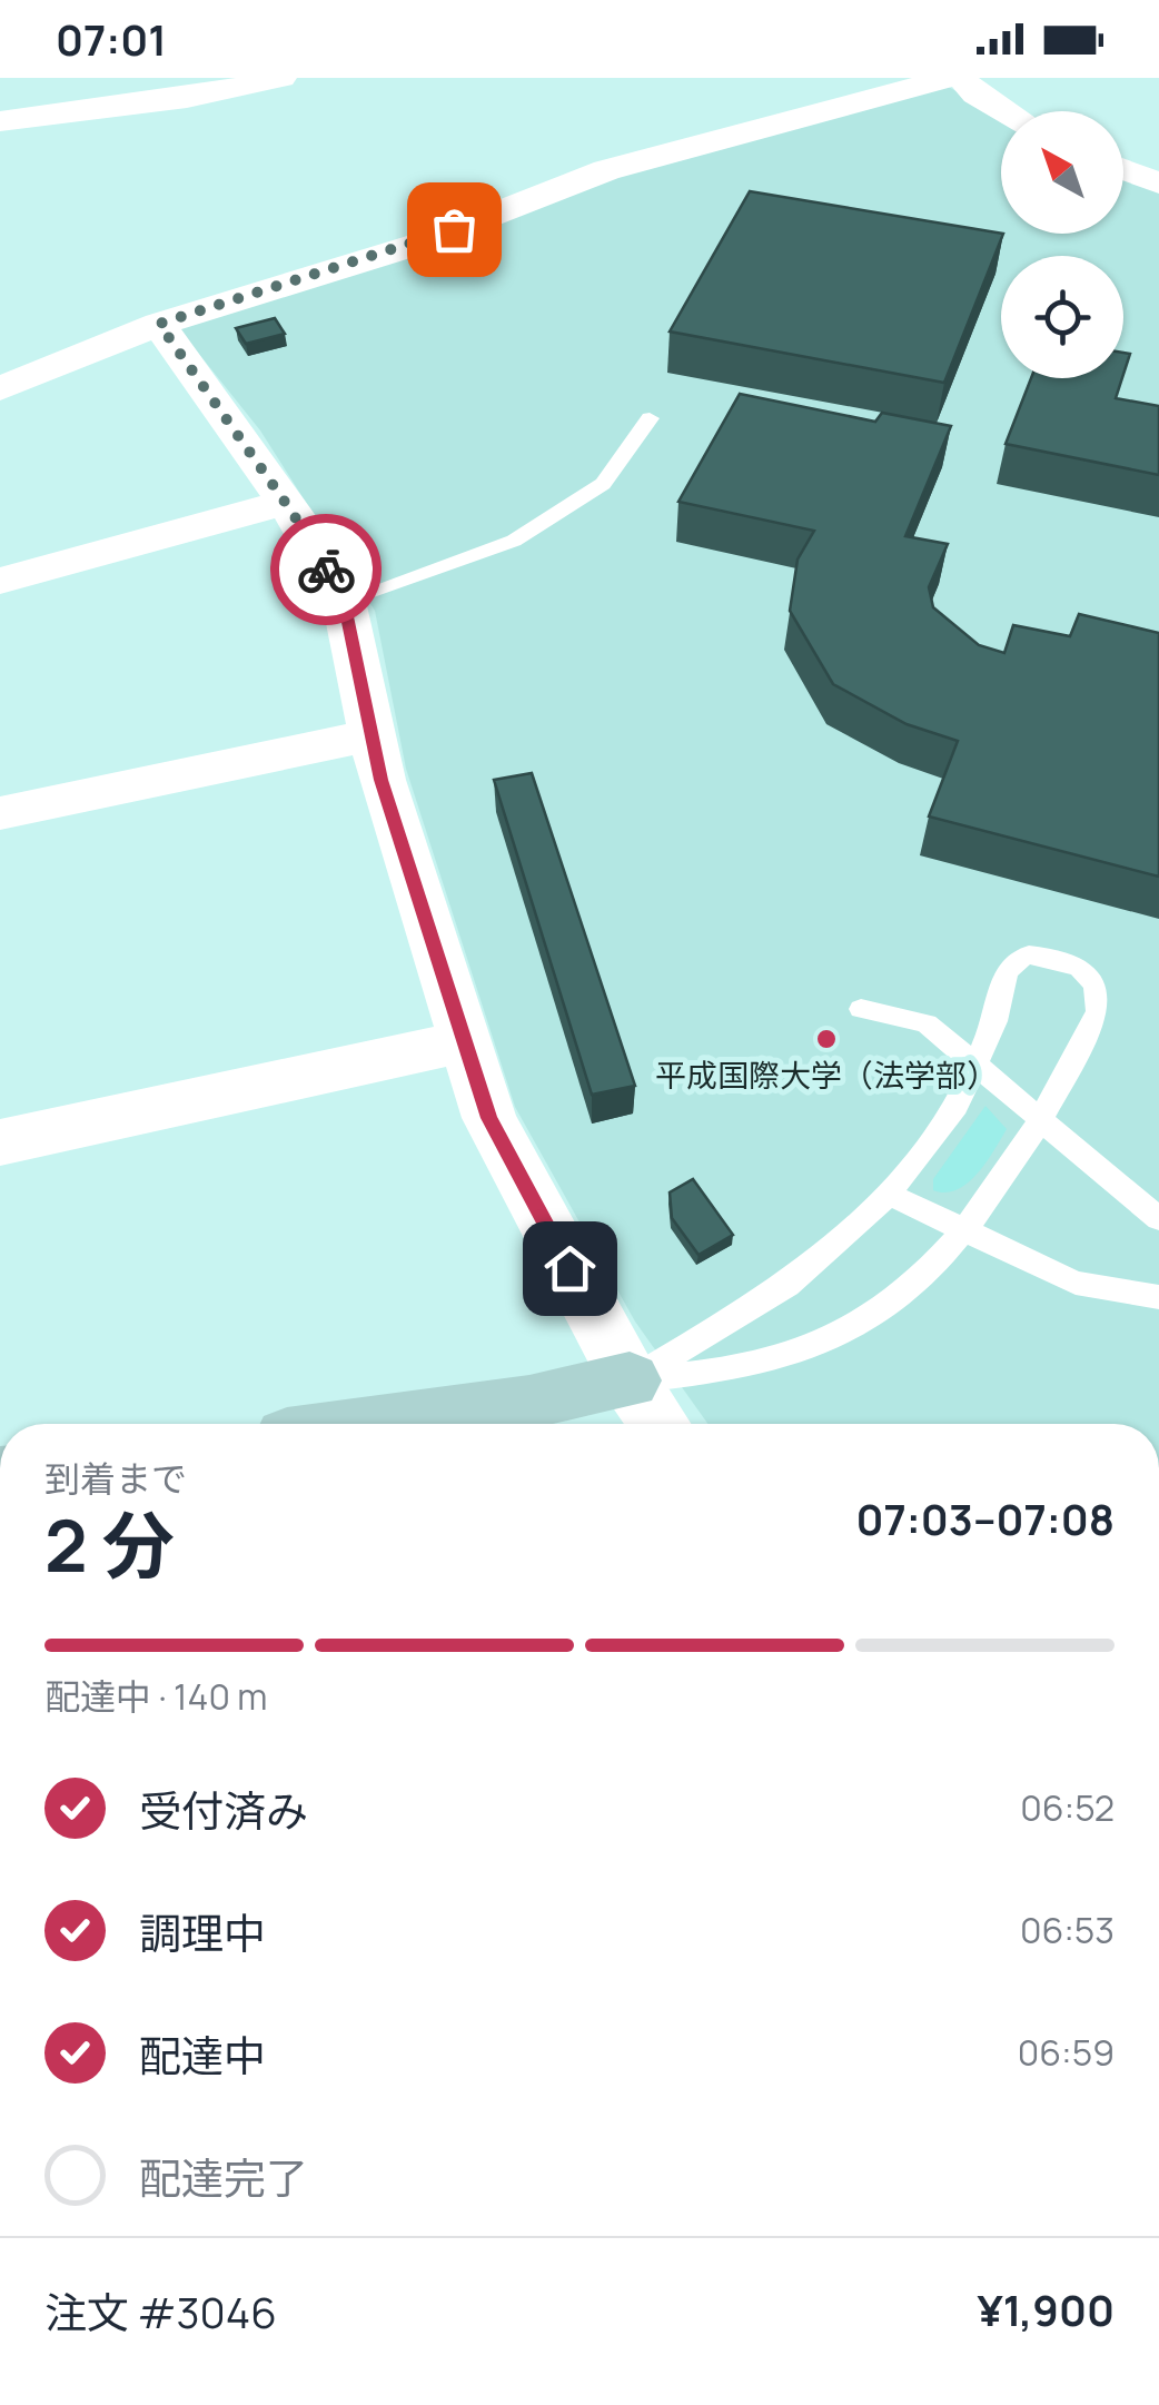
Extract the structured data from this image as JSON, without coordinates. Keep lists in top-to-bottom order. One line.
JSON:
{"places":["平成国際大学（法学部）"],"north":"top left","page":{"status":"07:01","heading":["2 分","到着まで","07:03–07:08"],"panel":["注文 #3046","¥1,900"],"bar":"配達中 · 140 m","list":[["受付済み","06:52"],["調理中","06:53"],["配達中","06:59"],"配達完了"]}}
